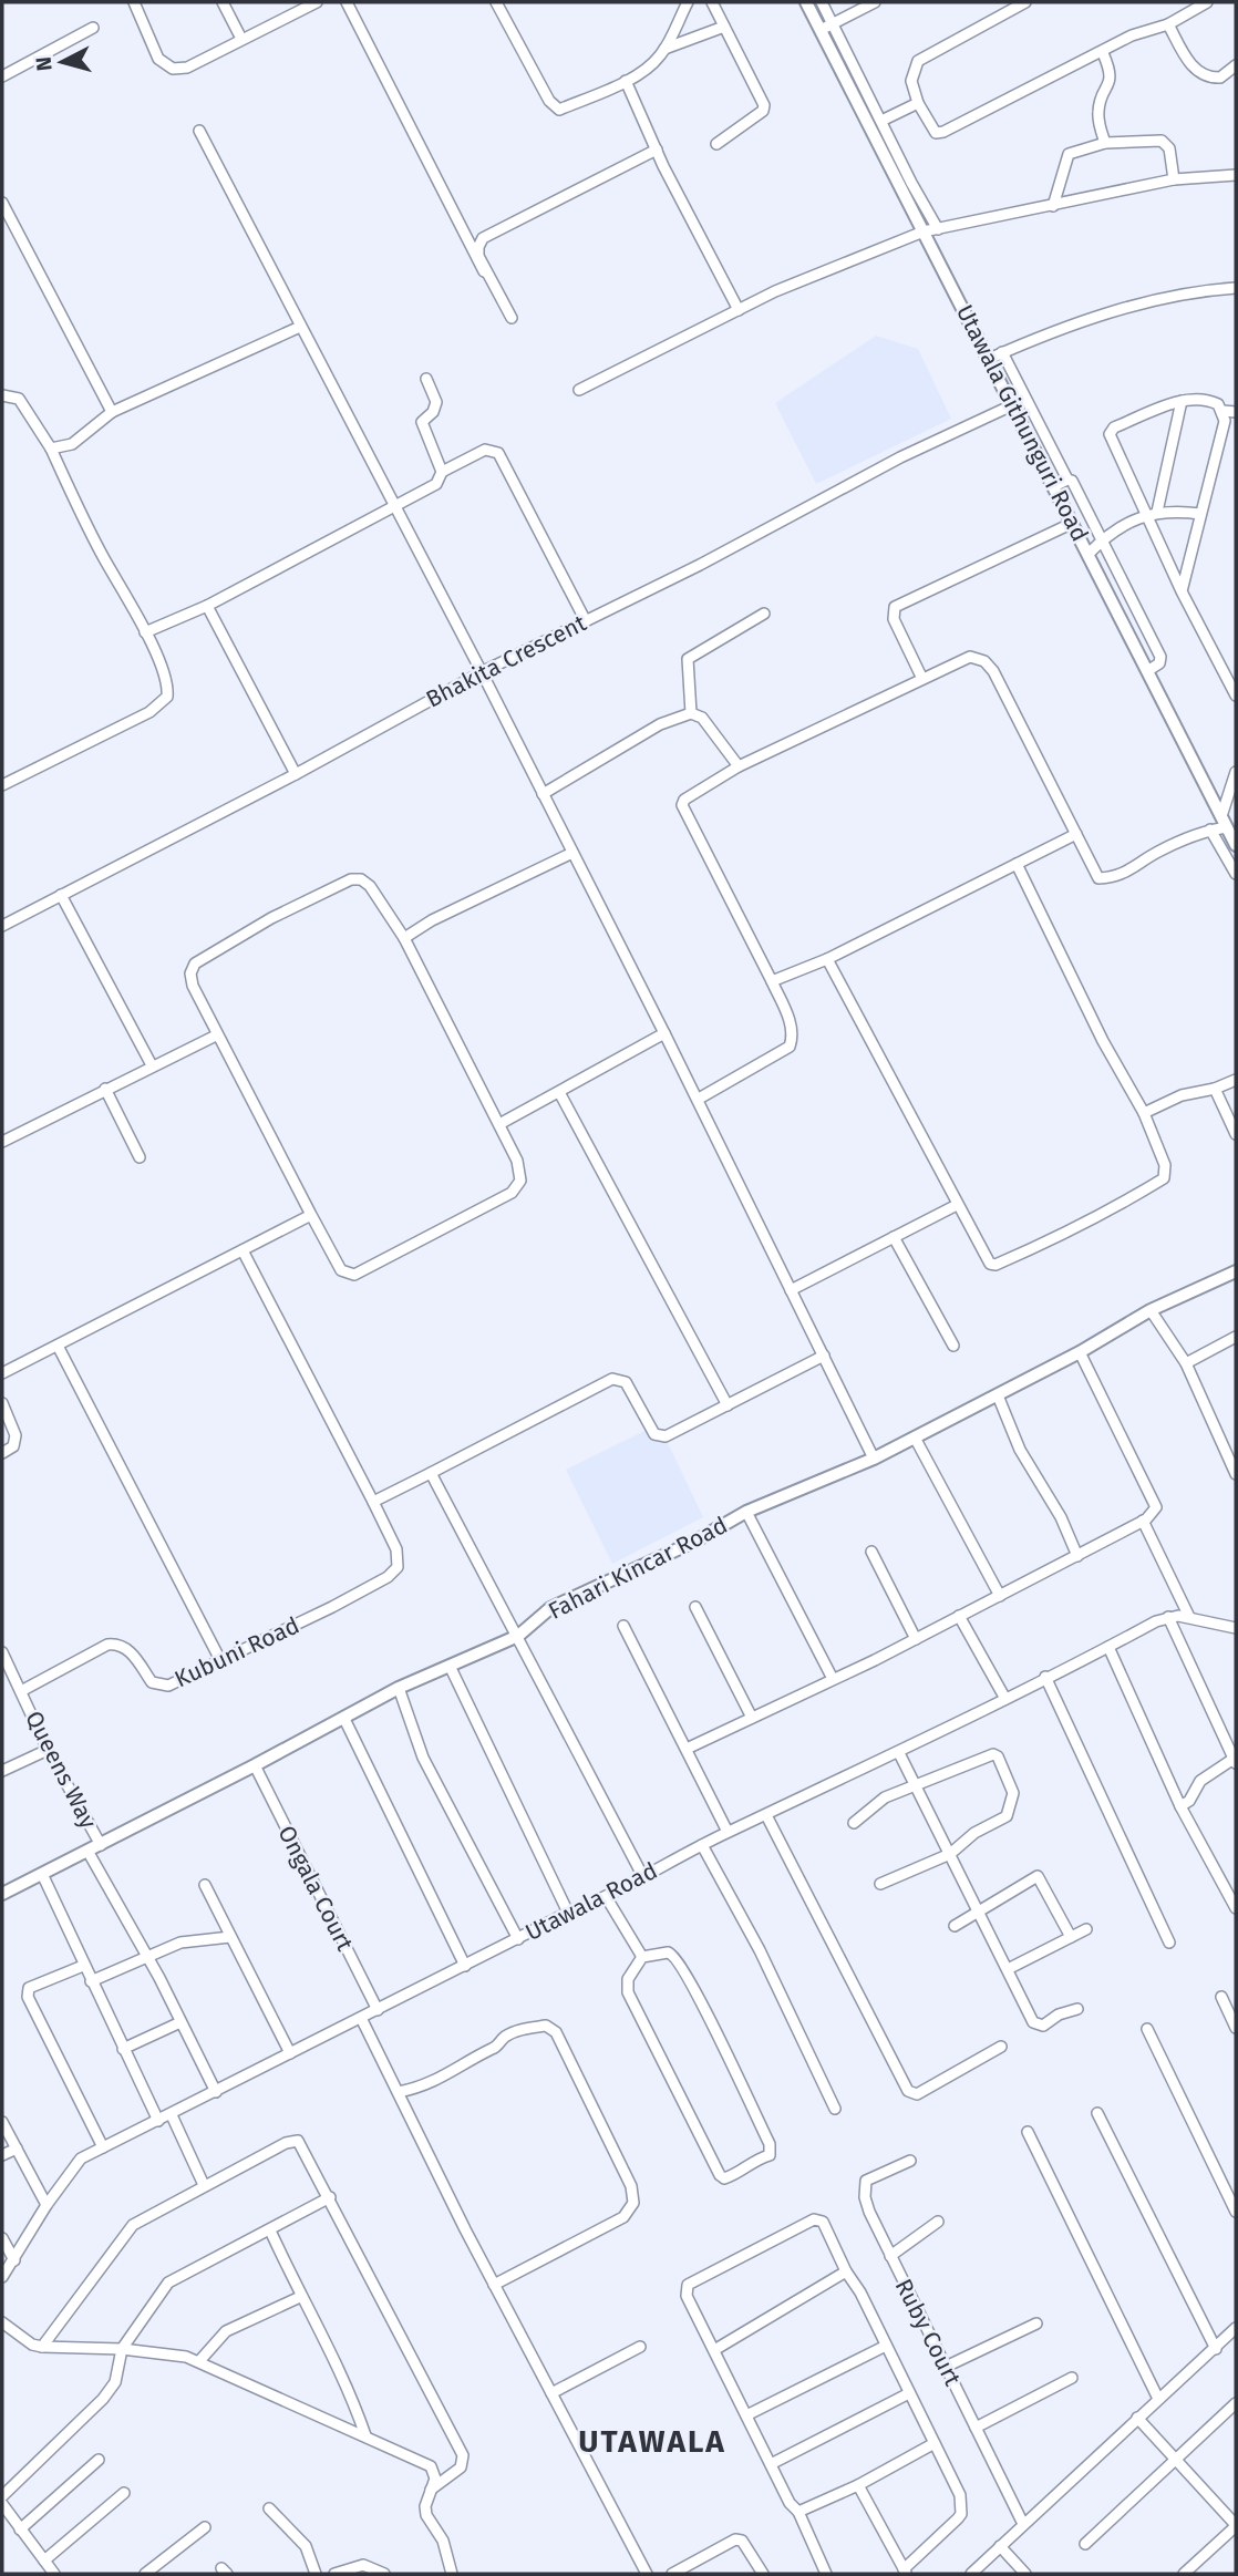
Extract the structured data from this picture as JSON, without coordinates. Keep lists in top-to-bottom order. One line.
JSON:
{"streets":{"street":["Utawala Githunguri Road","Bhakita Crescent","Fahari Kincar Road","Kubuni Road","Queens Way","Ongala Court","Utawala Road","Ruby Court"]},"crossings":[["Utawala Githunguri Road","Bhakita Crescent"],["Fahari Kincar Road","Queens Way"],["Fahari Kincar Road","Ongala Court"],["Kubuni Road","Queens Way"],["Ongala Court","Utawala Road"]],"districts":["UTAWALA"],"north":"left"}
